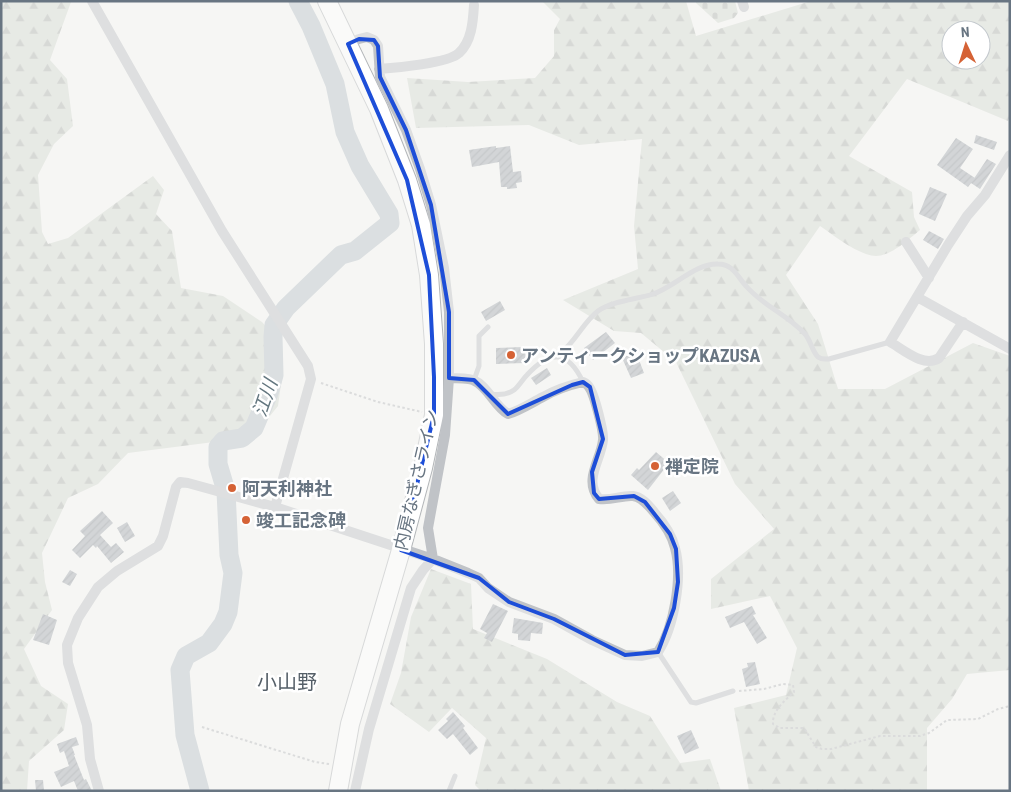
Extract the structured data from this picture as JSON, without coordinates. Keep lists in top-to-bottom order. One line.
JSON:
{"streets":{"highway":["内房なぎさライン"]},"districts":["小山野"],"water":["江川"],"places":["アンティークショップKAZUSA","禅定院","阿天利神社","竣工記念碑"],"north":"top"}
